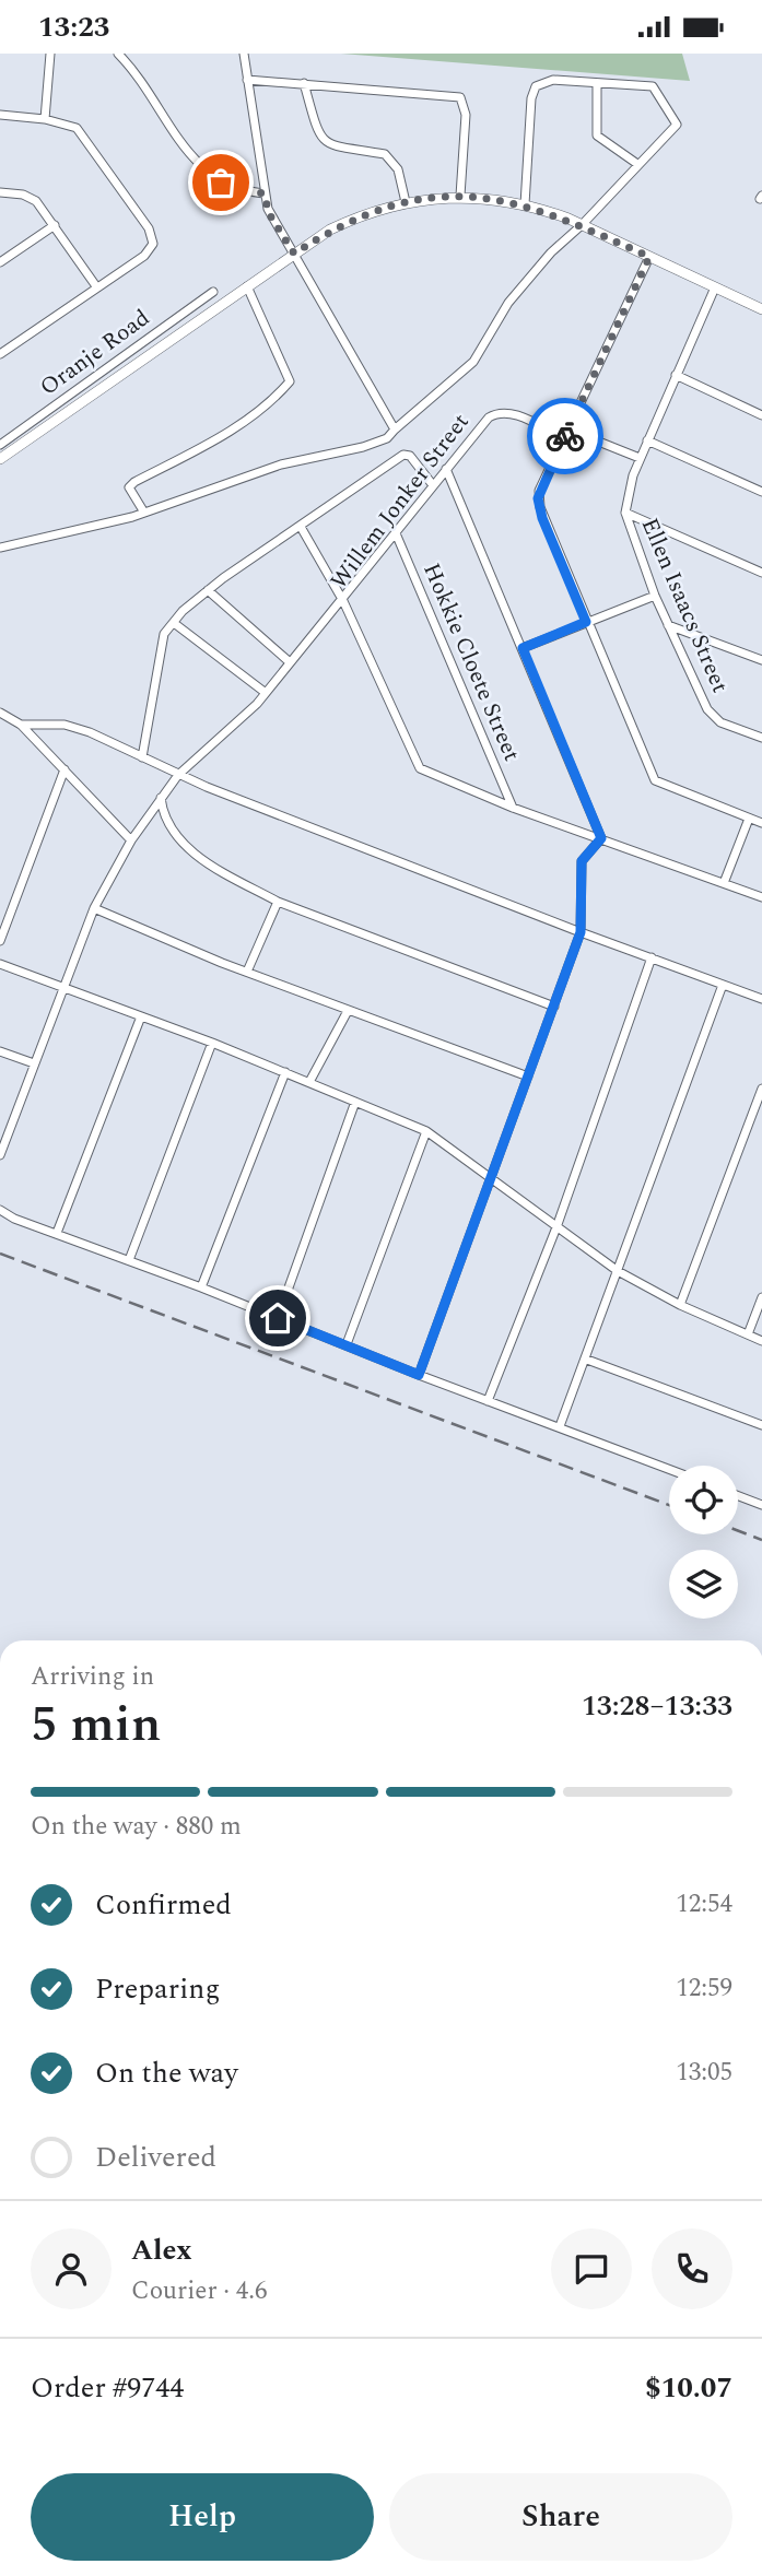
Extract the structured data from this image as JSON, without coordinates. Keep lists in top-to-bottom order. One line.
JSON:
{"streets":{"street":["Oranje Road","Willem Jonker Street","Ellen Isaacs Street","Hokkie Cloete Street"]},"crossings":[["Willem Jonker Street","Hokkie Cloete Street"]],"page":{"status":"13:23","heading":["5 min","Arriving in","13:28–13:33"],"panel":["Alex","Courier · 4.6","Order #9744","$10.07"],"bar":"On the way · 880 m","list":[["Confirmed","12:54"],["Preparing","12:59"],["On the way","13:05"],"Delivered"],"buttons":["Help","Share"]}}
